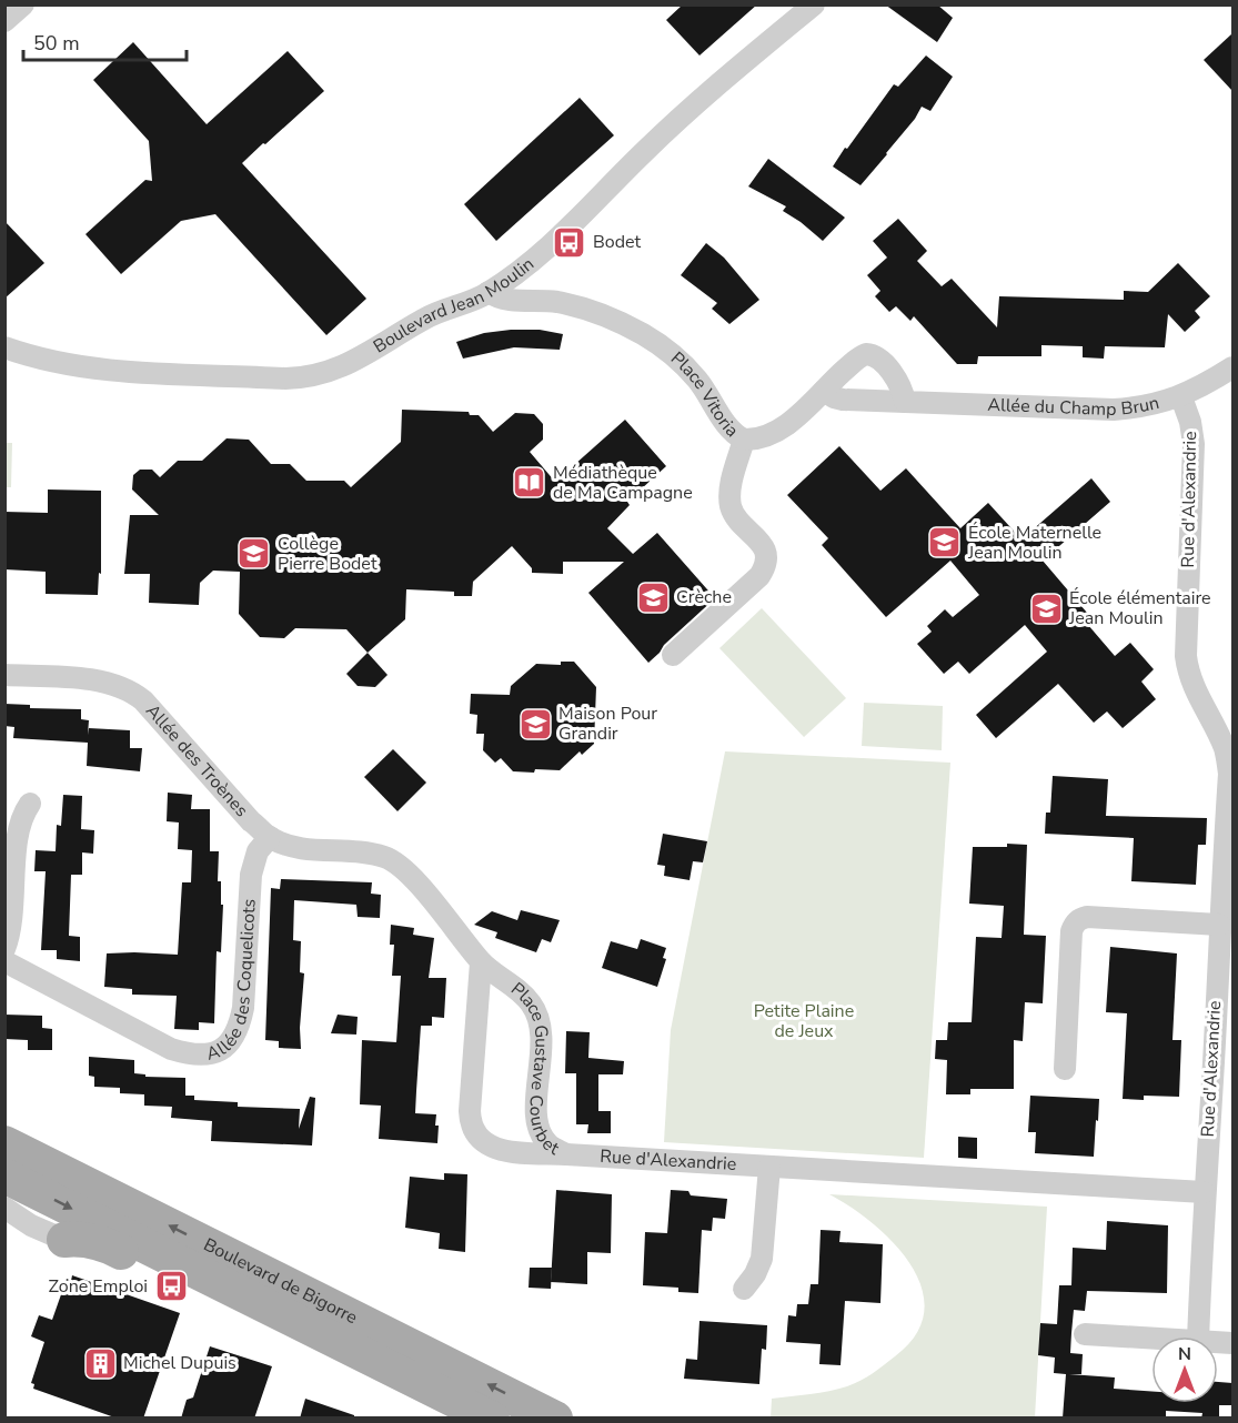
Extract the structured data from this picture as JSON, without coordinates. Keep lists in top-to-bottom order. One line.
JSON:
{"streets":{"main road":["Boulevard de Bigorre"],"street":["Boulevard Jean Moulin","Place Vitoria","Allée du Champ Brun","Rue d'Alexandrie","Allée des Troènes","Allée des Coquelicots","Place Gustave Courbet"]},"crossings":[["Boulevard Jean Moulin","Place Vitoria"],["Allée du Champ Brun","Rue d'Alexandrie"],["Rue d'Alexandrie","Place Gustave Courbet"],["Allée des Troènes","Allée des Coquelicots"],["Allée des Troènes","Place Gustave Courbet"]],"parks":["Petite Plaine de Jeux"],"places":{"bus stop":["Bodet","Zone Emploi"],"library":["Médiathèque de Ma Campagne"],"school or university":["École Maternelle Jean Moulin","Collège Pierre Bodet","Crèche","École élémentaire Jean Moulin","Maison Pour Grandir"],"building":["Michel Dupuis"]},"scale_bar":"50 m","north":"top"}
